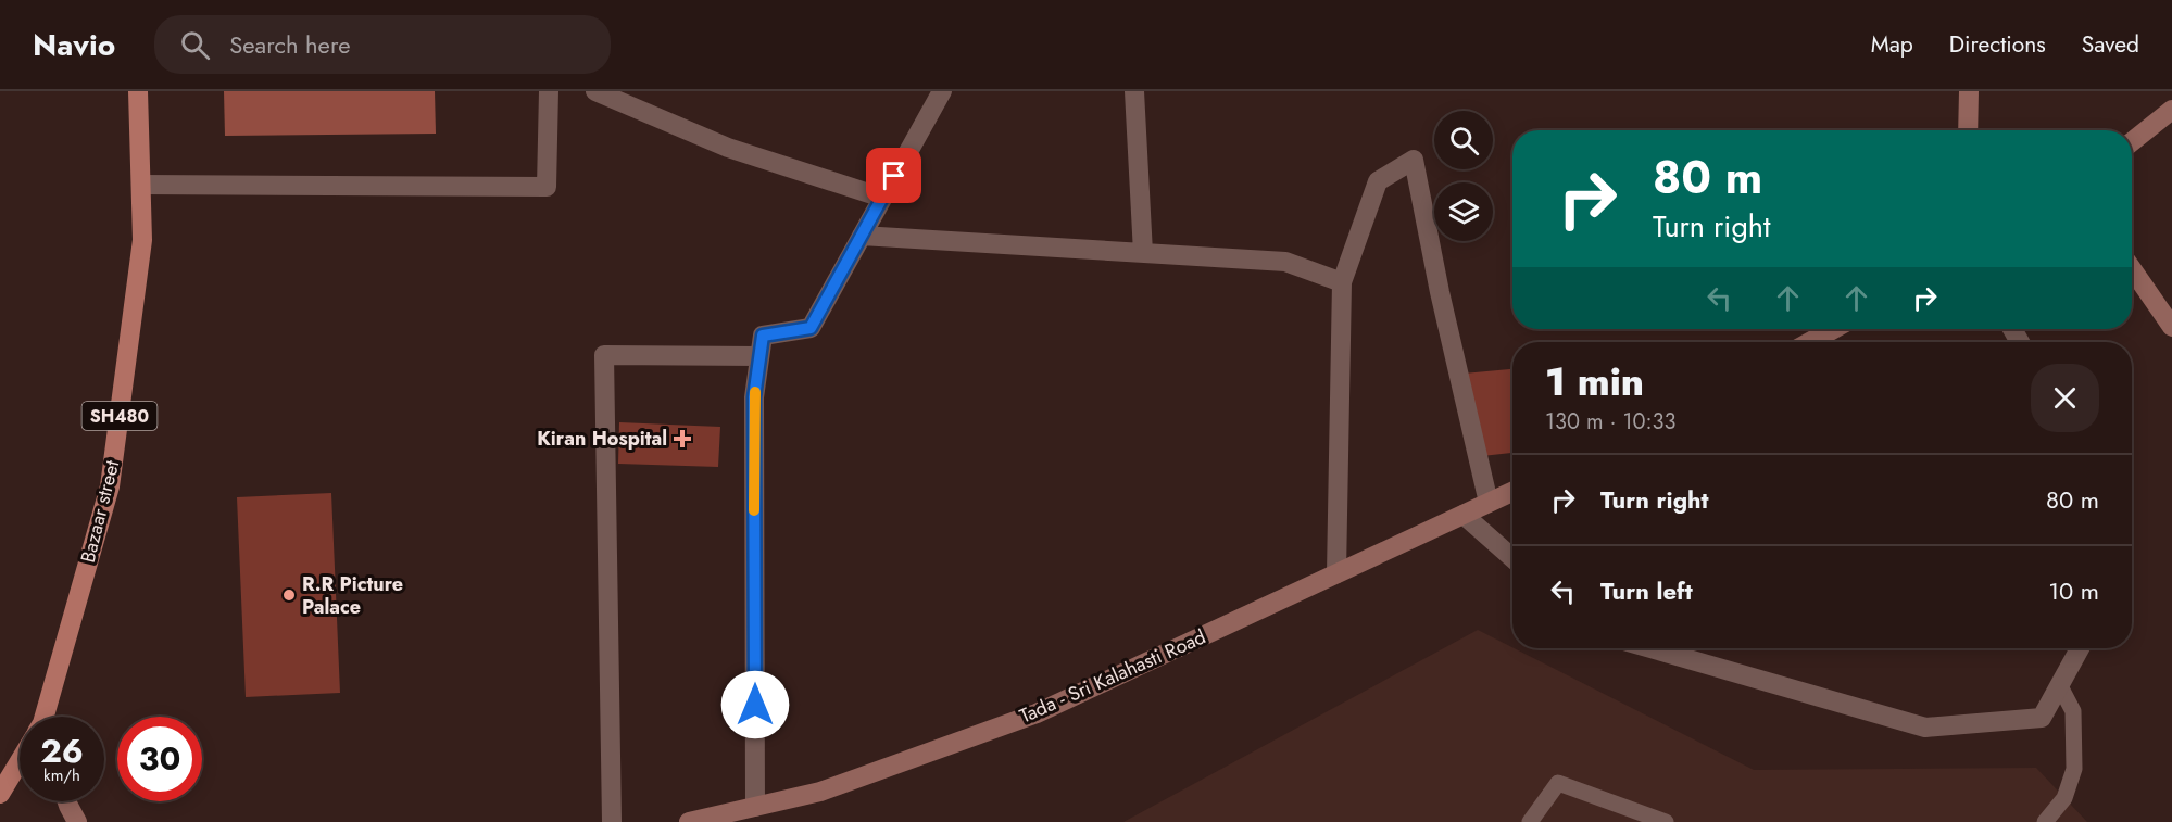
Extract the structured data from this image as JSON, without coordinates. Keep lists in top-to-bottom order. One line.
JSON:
{"streets":{"main road":["SH480","Bazaar street","Tada - Sri Kalahasti Road"]},"places":{"health":["Kiran Hospital"],"other":["R.R Picture Palace"]},"page":{"header":"Navio","search":"Search here","nav":["Map","Directions","Saved"],"turn":["80 m","Turn right"],"heading":["1 min","130 m · 10:33"],"list":[{"name":"Turn right","value":"80 m"},{"name":"Turn left","value":"10 m"}],"speed":"26 km/h","limit":"30"}}
